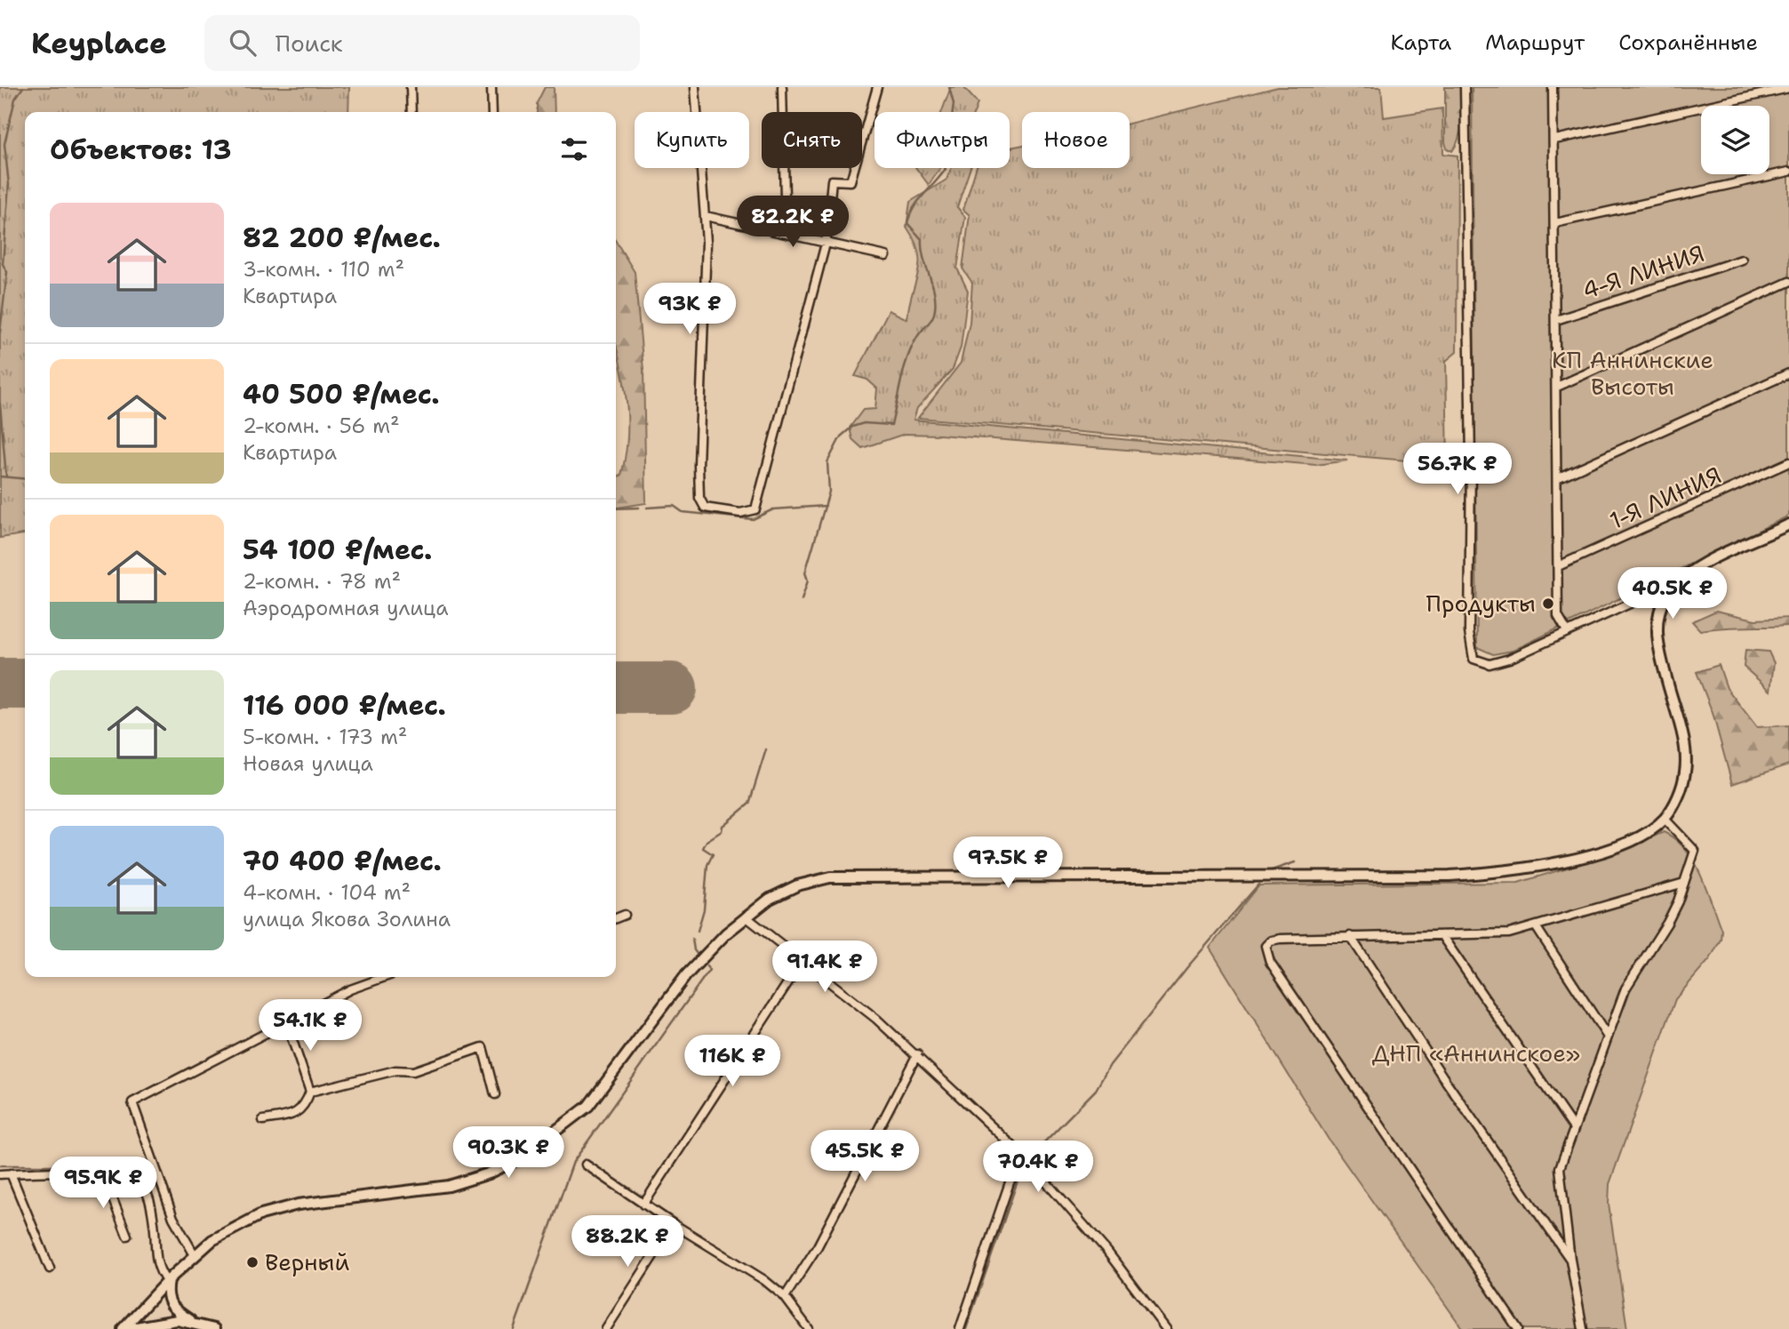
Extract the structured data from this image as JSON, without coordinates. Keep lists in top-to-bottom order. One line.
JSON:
{"streets":{"street":["4-Я ЛИНИЯ","1-Я ЛИНИЯ"]},"parks":["КП Аннинские Высоты","ДНП «Аннинское»"],"places":["Продукты","Верный"],"page":{"header":"Keyplace","search":"Поиск","nav":["Карта","Маршрут","Сохранённые"],"chip":["Купить","Снять","Фильтры","Новое"],"heading":"Объектов: 13","list":[{"name":"82 200 ₽/мес.","note":"3-комн. · 110 m² · Квартира"},{"name":"40 500 ₽/мес.","note":"2-комн. · 56 m² · Квартира"},{"name":"54 100 ₽/мес.","note":"2-комн. · 78 m² · Аэродромная улица"},{"name":"116 000 ₽/мес.","note":"5-комн. · 173 m² · Новая улица"},{"name":"70 400 ₽/мес.","note":"4-комн. · 104 m² · улица Якова Золина"}],"price":["82.2K ₽","93K ₽","56.7K ₽","40.5K ₽","97.5K ₽","91.4K ₽","54.1K ₽","116K ₽","90.3K ₽","45.5K ₽","70.4K ₽","95.9K ₽","88.2K ₽"]}}
